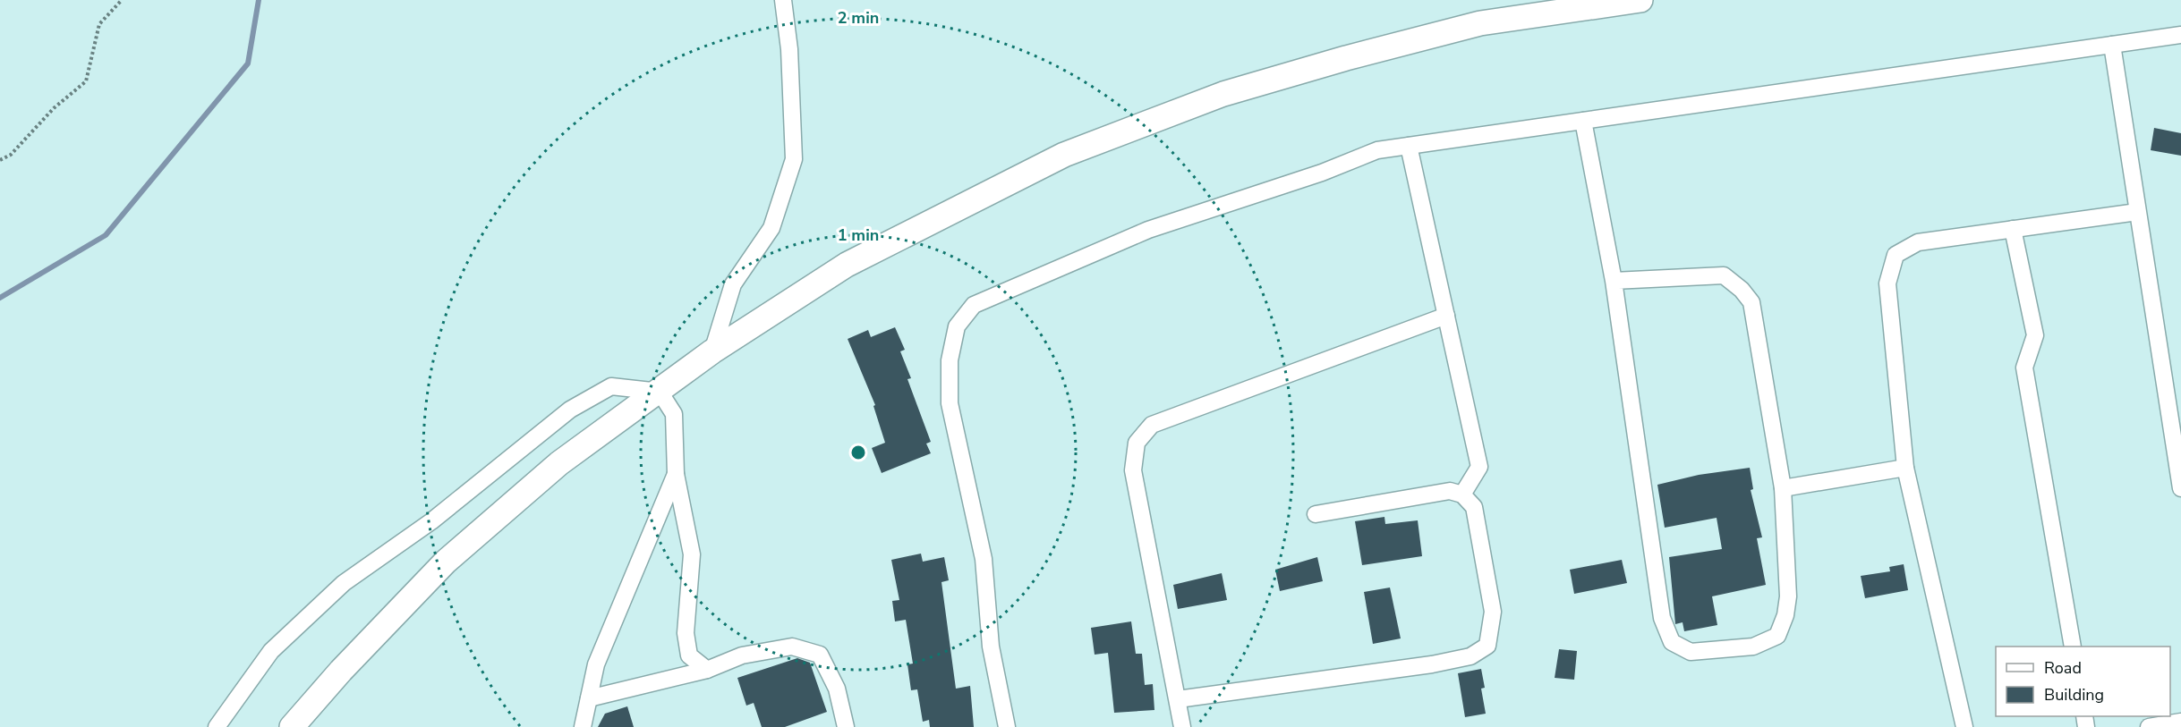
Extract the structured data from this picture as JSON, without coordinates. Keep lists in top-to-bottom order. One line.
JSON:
{"legend":["Road","Building"],"rings":["2 min","1 min"]}
